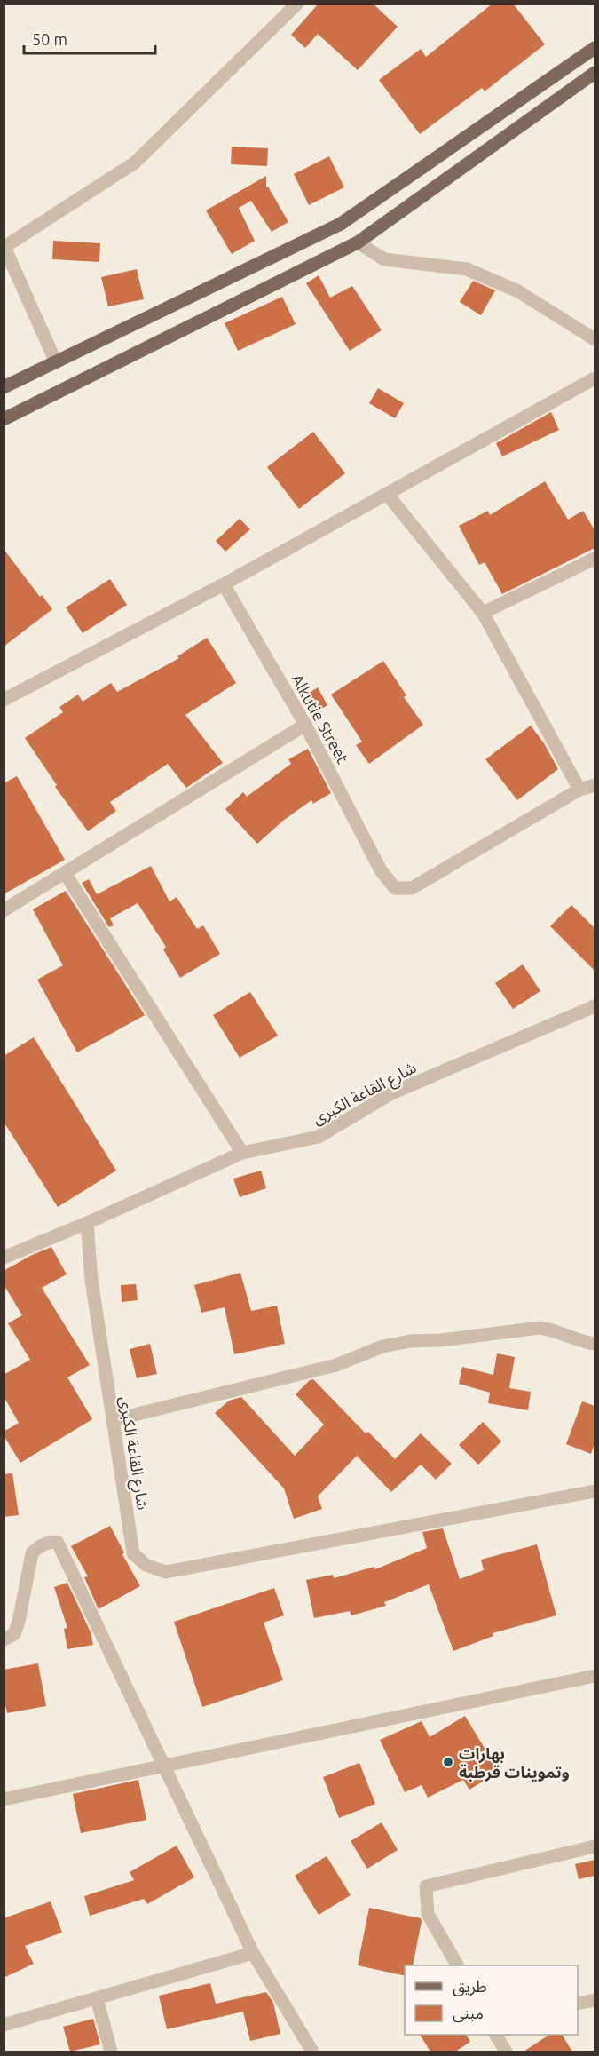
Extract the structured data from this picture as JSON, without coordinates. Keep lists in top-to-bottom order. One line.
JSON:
{"streets":{"street":["Alkutie Street","شارع القاعة الكبرى"]},"places":["بهارات وتموينات قرطبة"],"legend":["طريق","مبنى"],"scale_bar":"50 m"}
